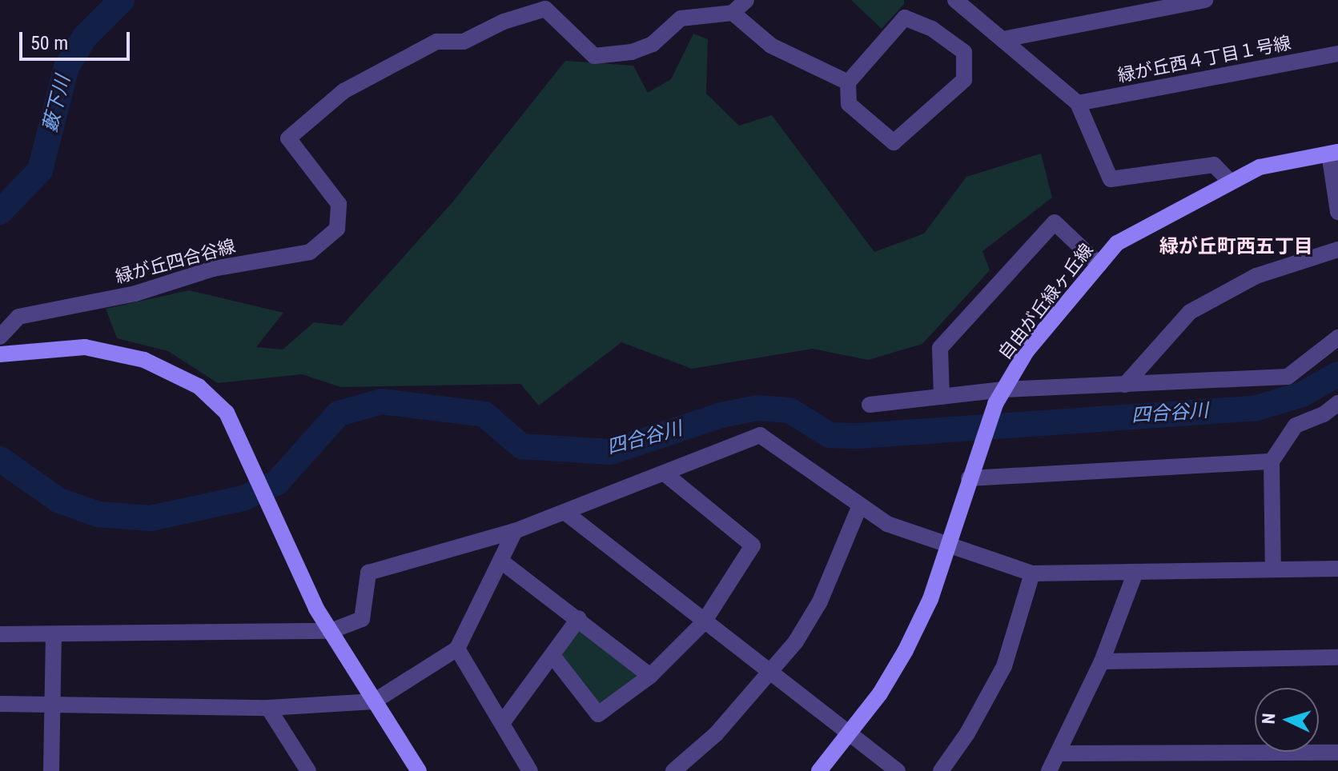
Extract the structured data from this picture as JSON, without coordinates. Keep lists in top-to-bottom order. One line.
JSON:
{"streets":{"street":["緑が丘西４丁目１号線","緑が丘四合谷線","自由が丘緑ヶ丘線"]},"districts":["緑が丘町西五丁目"],"water":["藪下川","四合谷川"],"scale_bar":"50 m","north":"left"}
